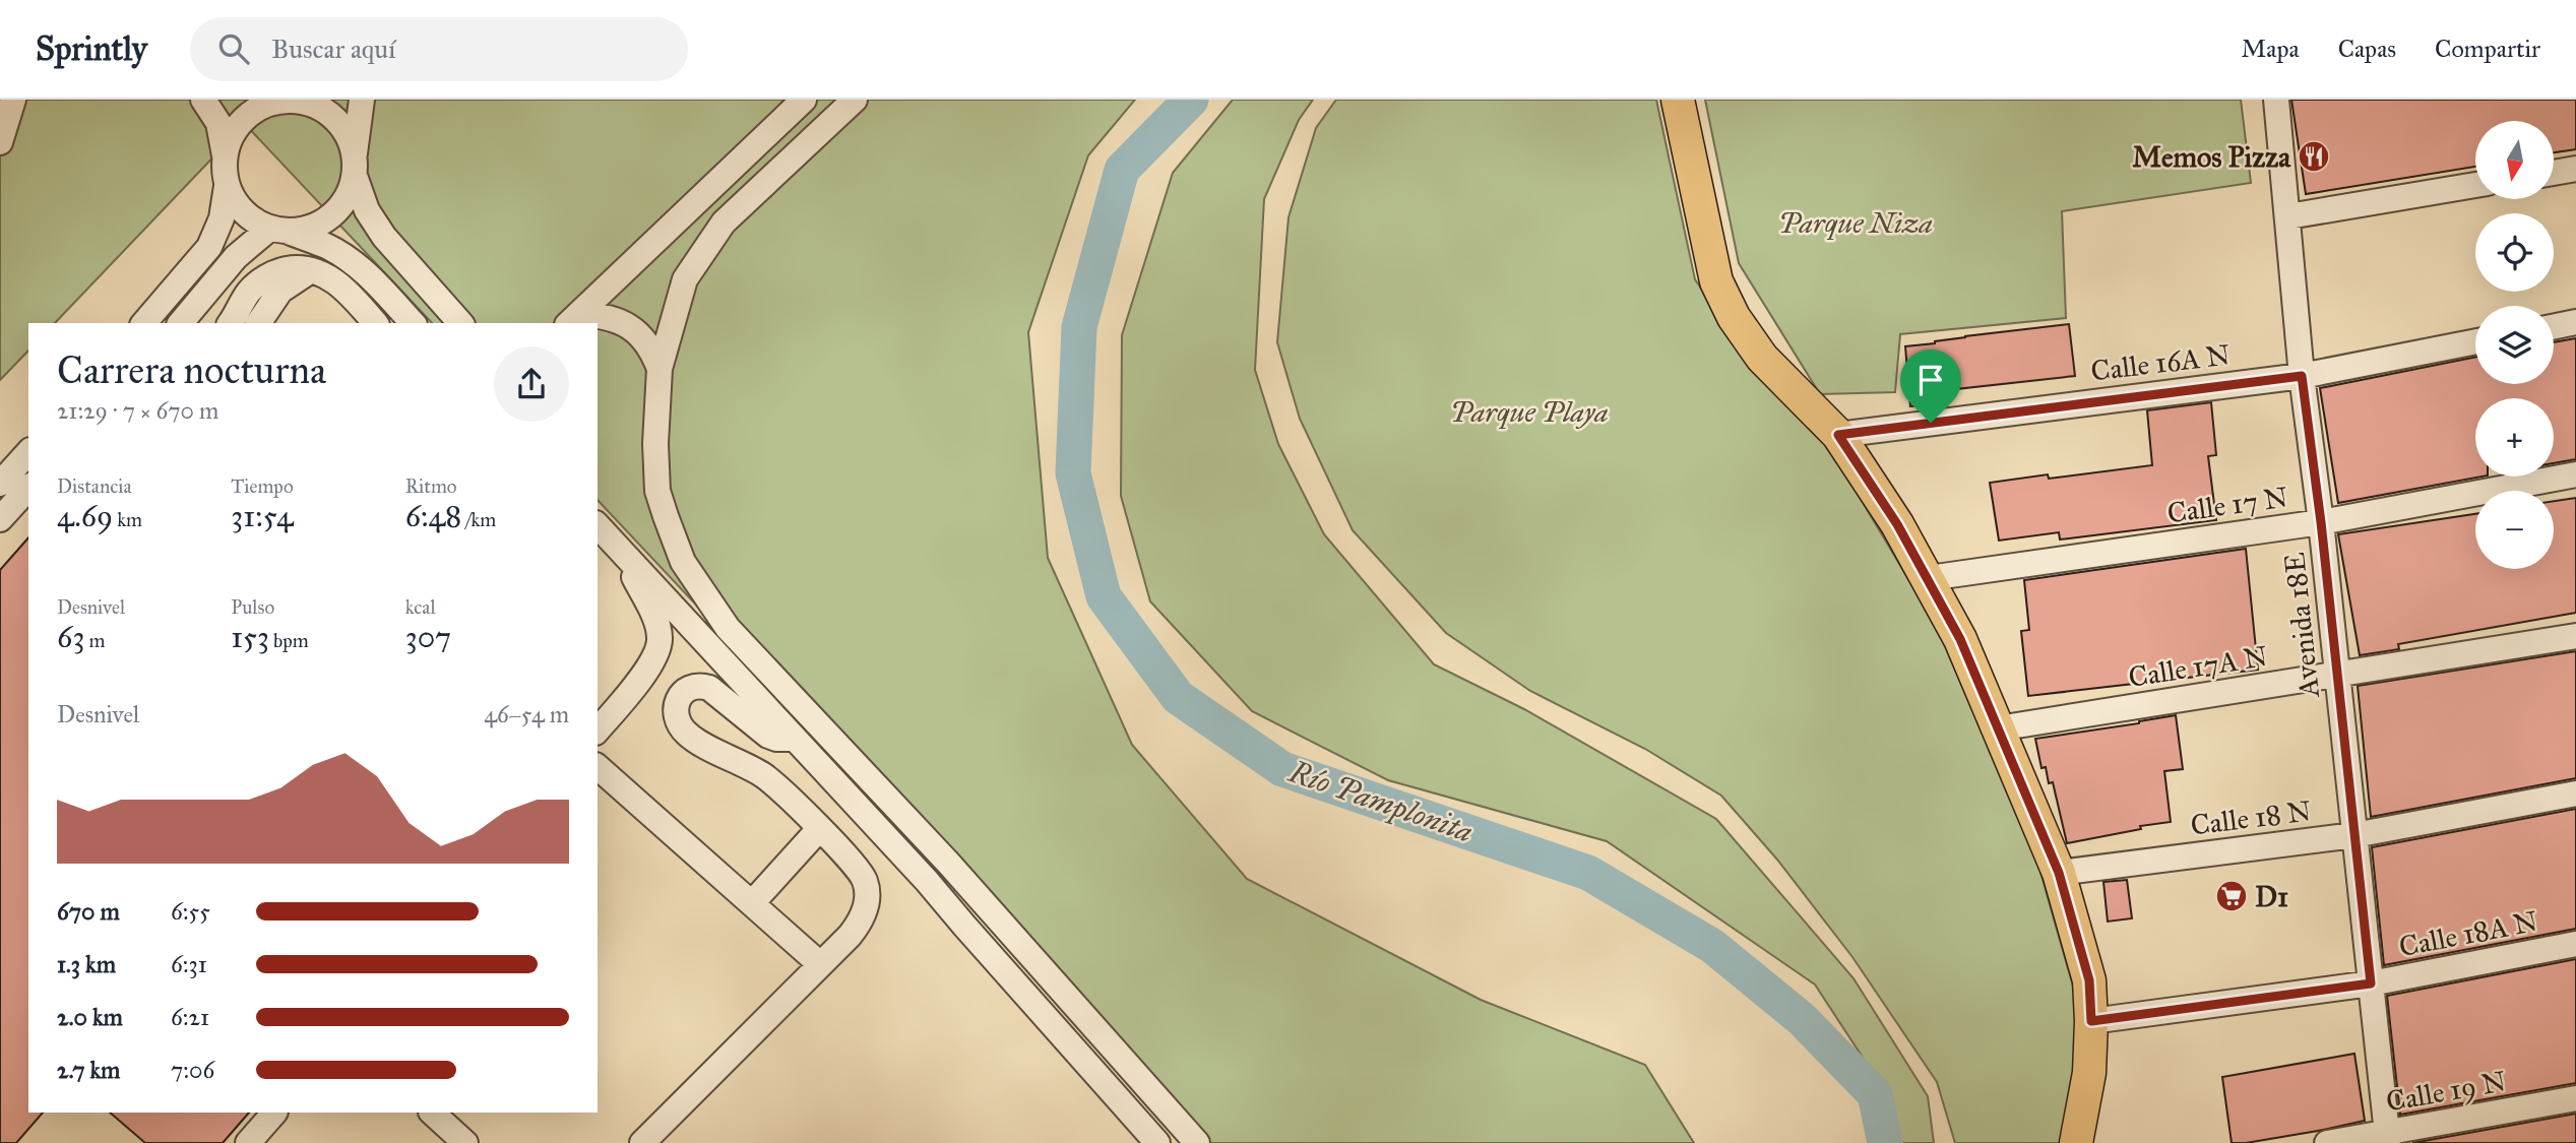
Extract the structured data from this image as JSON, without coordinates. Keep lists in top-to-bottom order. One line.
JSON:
{"streets":{"street":["Calle 16A N","Calle 17 N","Avenida 18E","Calle 17A N","Calle 18 N","Calle 18A N","Calle 19 N"]},"crossings":[["Calle 16A N","Avenida 18E"],["Calle 17 N","Avenida 18E"],["Avenida 18E","Calle 17A N"],["Avenida 18E","Calle 18 N"],["Avenida 18E","Calle 18A N"],["Avenida 18E","Calle 19 N"]],"water":["Río Pamplonita"],"parks":["Parque Niza","Parque Playa"],"places":{"restaurant":["Memos Pizza"],"supermarket":["D1"]},"north":"bottom","page":{"header":"Sprintly","search":"Buscar aquí","nav":["Mapa","Capas","Compartir"],"map_buttons":["+","−"],"heading":["Carrera nocturna","21:29 · 7 × 670 m"],"stats":[["Distancia","4.69 km"],["Tiempo","31:54"],["Ritmo","6:48 /km"],["Desnivel","63 m"],["Pulso","153 bpm"],["kcal","307"]],"chart":["Desnivel","46–54 m"],"list":[{"name":"670 m","note":"6:55"},{"name":"1.3 km","note":"6:31"},{"name":"2.0 km","note":"6:21"},{"name":"2.7 km","note":"7:06"}]}}
